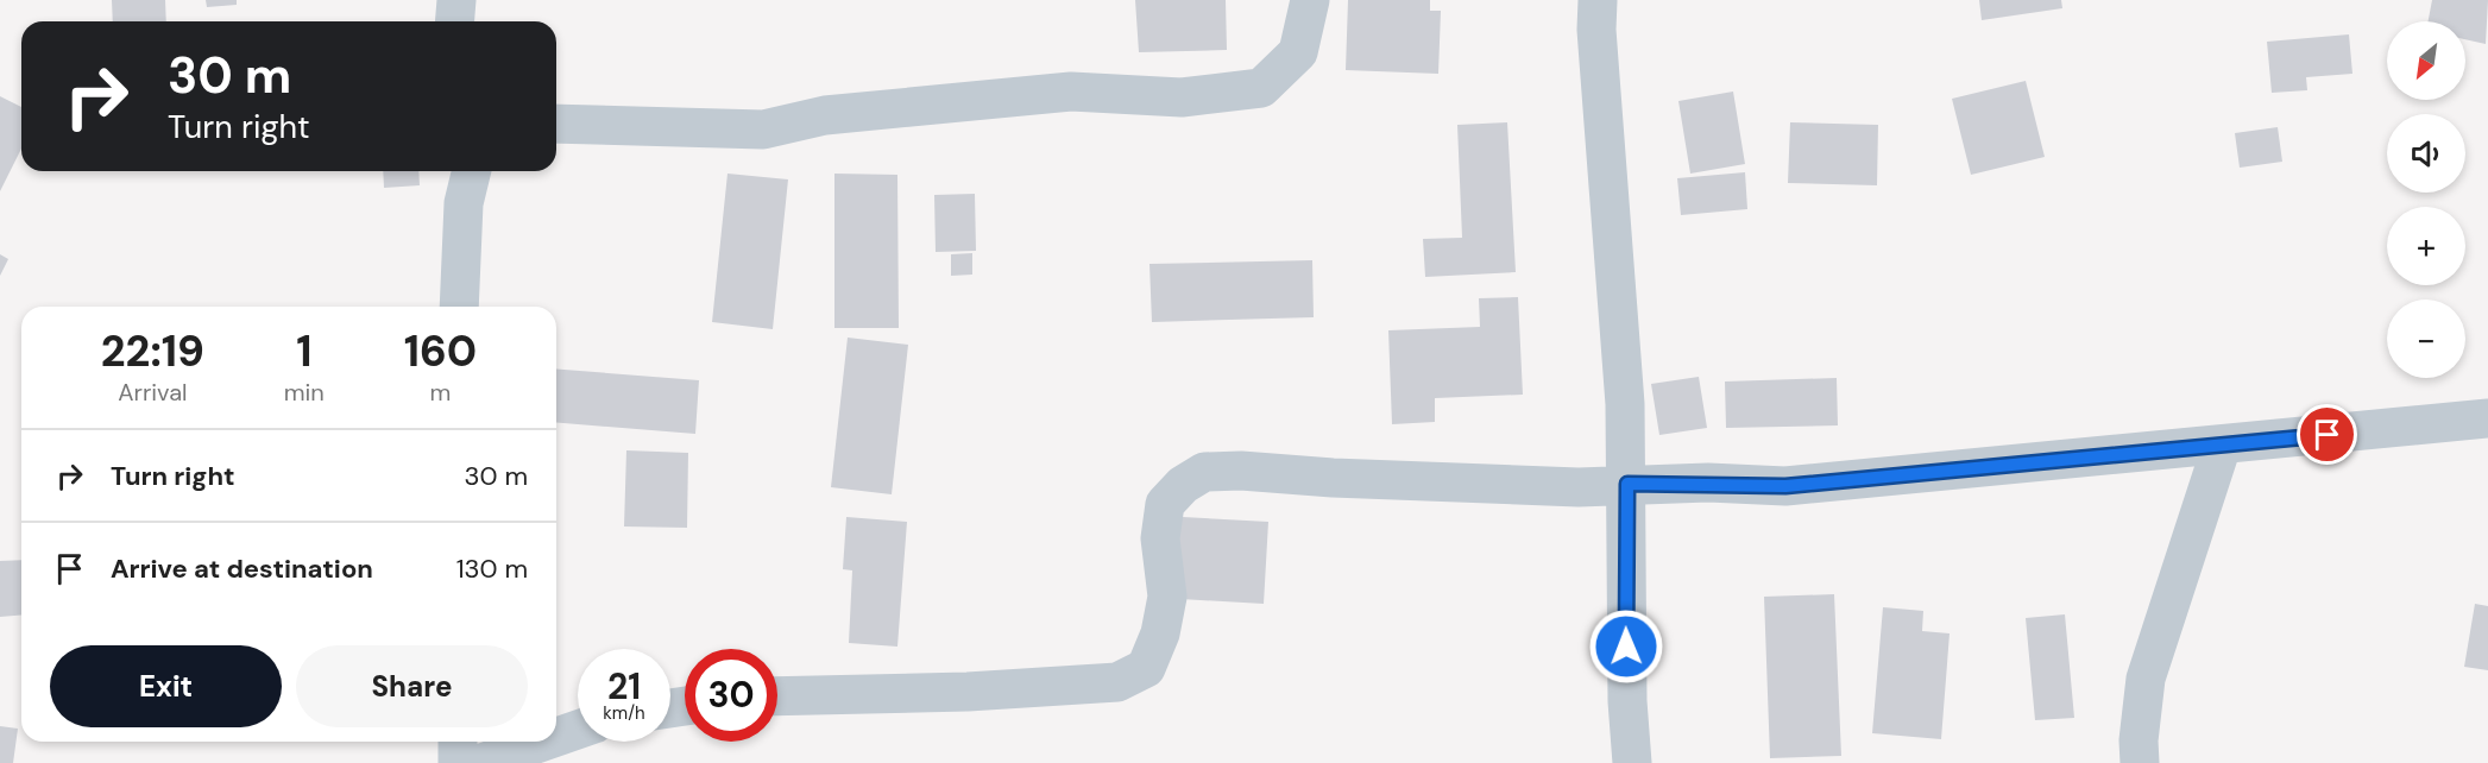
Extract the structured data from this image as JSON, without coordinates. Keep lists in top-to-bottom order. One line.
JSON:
{"north":"bottom left","page":{"map_buttons":["+","−"],"turn":["30 m","Turn right"],"eta":["22:19","Arrival","1","min","160","m"],"list":[{"name":"Turn right","value":"30 m"},{"name":"Arrive at destination","value":"130 m"}],"buttons":["Exit","Share"],"speed":"21 km/h","limit":"30"}}
